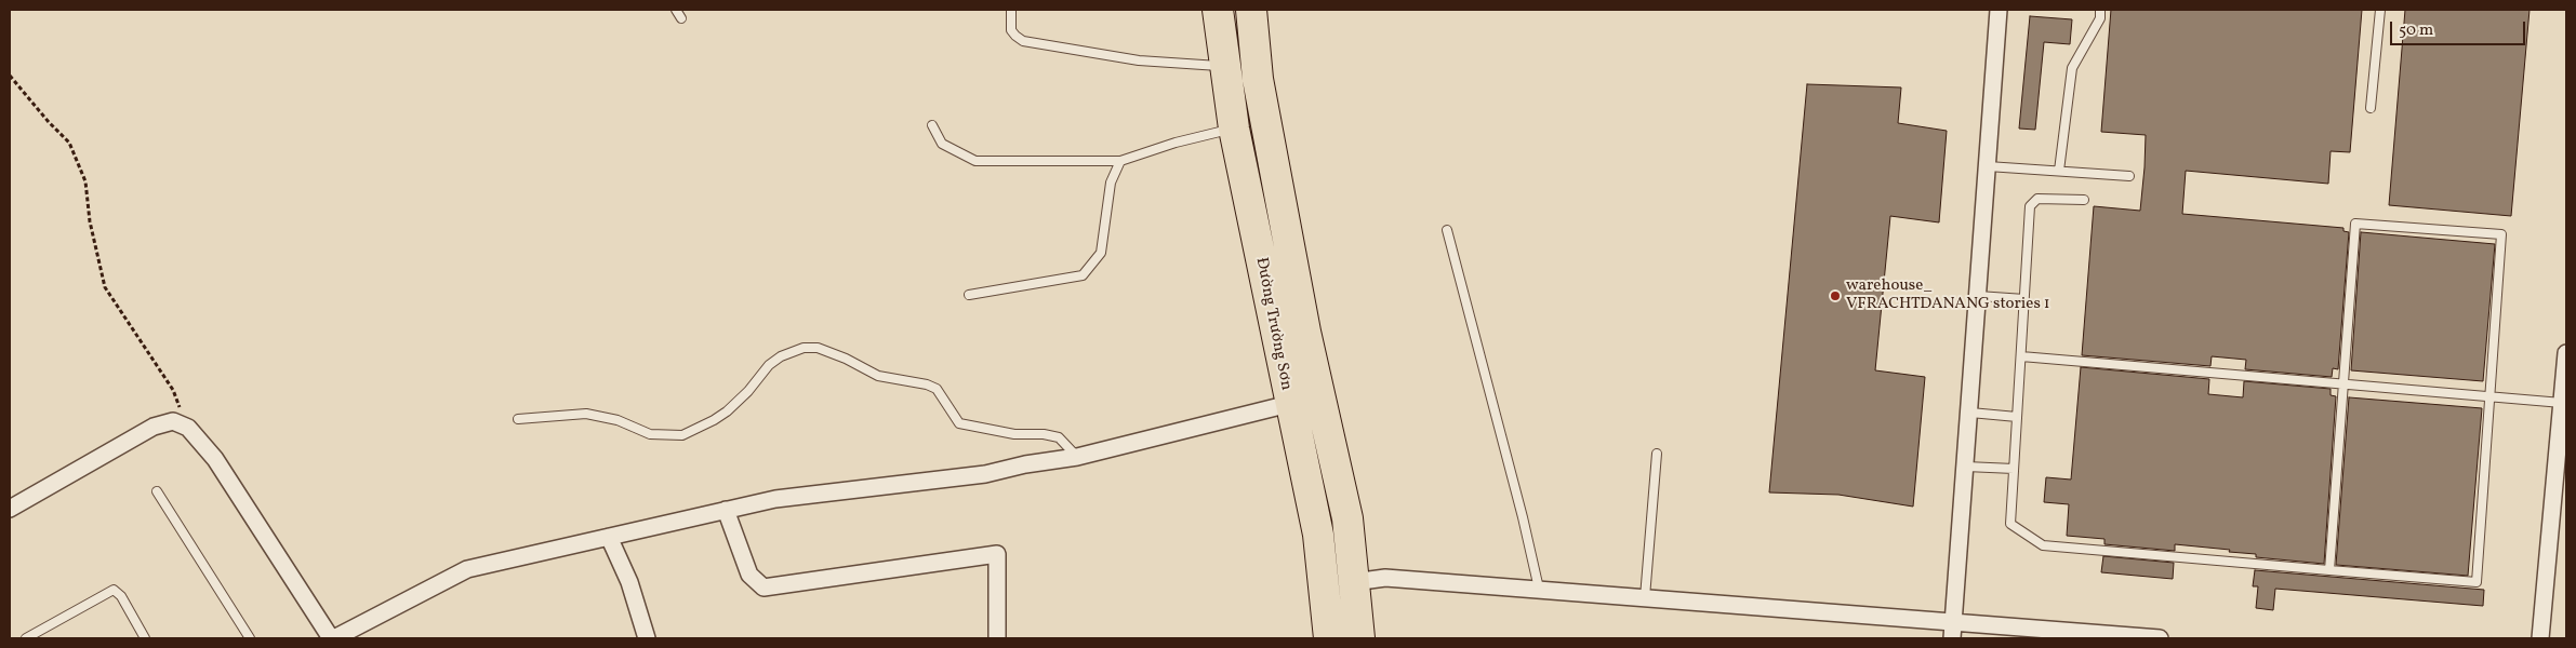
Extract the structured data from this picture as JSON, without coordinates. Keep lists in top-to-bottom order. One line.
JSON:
{"streets":{"highway":["Đường Trường Sơn"]},"places":["warehouse_ VFRACHTDANANG stories 1"],"scale_bar":"50 m"}
